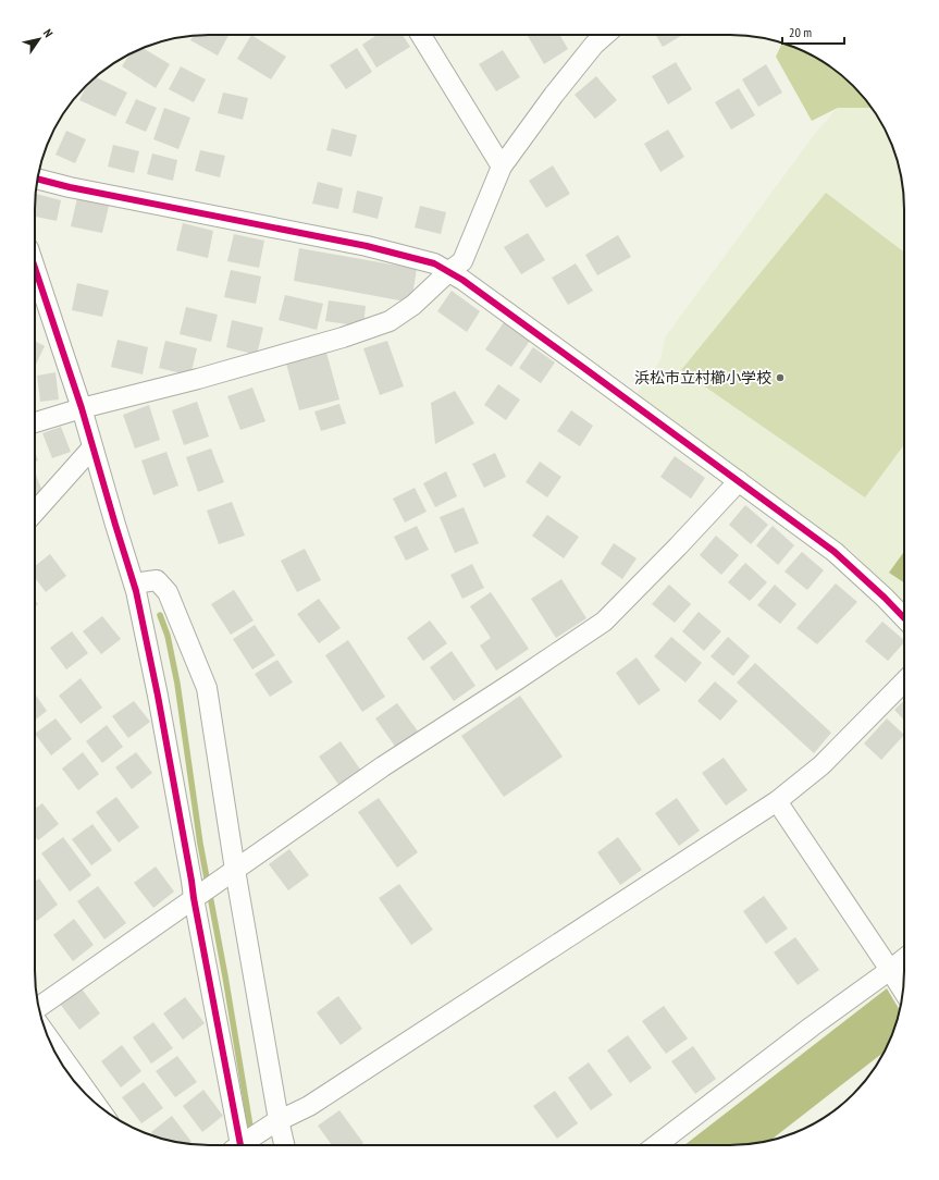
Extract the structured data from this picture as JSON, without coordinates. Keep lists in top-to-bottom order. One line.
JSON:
{"places":["浜松市立村櫛小学校"],"scale_bar":"20 m","north":"top right"}
